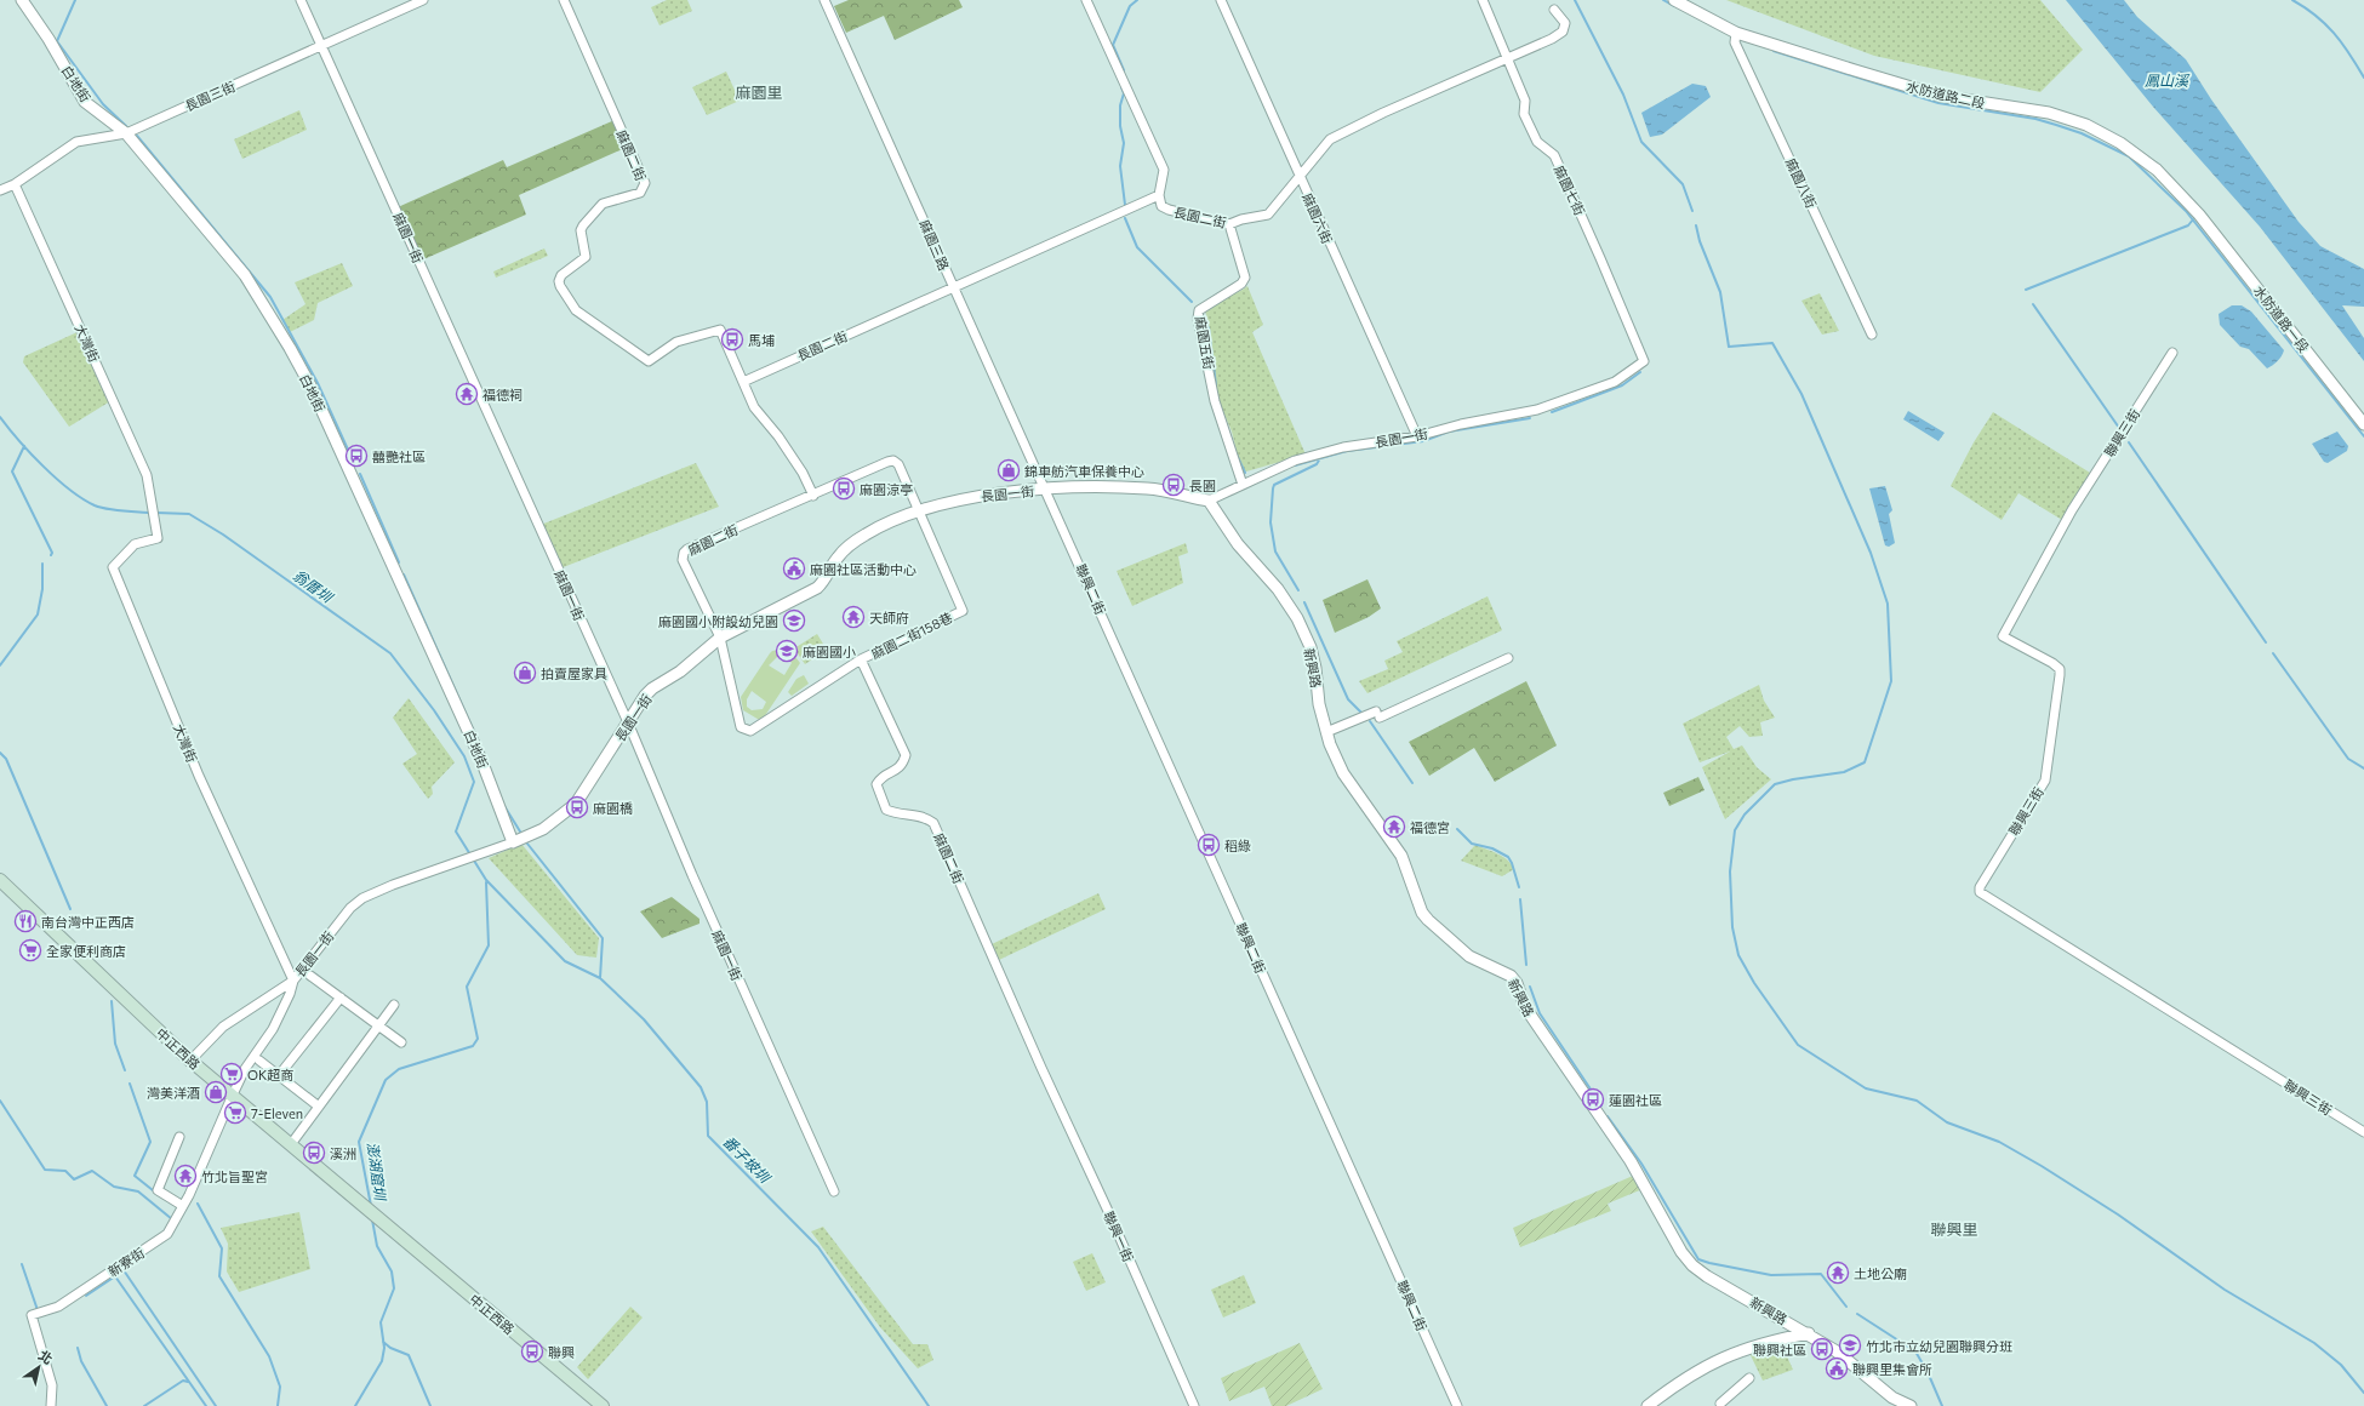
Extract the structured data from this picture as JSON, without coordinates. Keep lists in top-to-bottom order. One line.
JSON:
{"streets":{"main road":["中正西路"],"street":["白地街","水防道路二段","長園三街","麻園二街","麻園八街","麻園七街","長園二街","麻園六街","麻園一街","麻園三路","水防道路一段","大灣街","麻園五街","聯興三街","長園一街","聯興二街","麻園二街158巷","新興路","聯興一街","新寮街"]},"crossings":[["白地街","長園三街"],["白地街","長園一街"],["水防道路二段","麻園八街"],["水防道路二段","水防道路一段"],["長園三街","麻園一街"],["長園三街","大灣街"],["麻園二街","長園二街"],["麻園二街","長園一街"],["麻園二街","麻園二街158巷"],["麻園二街","聯興一街"],["麻園七街","長園二街"],["麻園七街","長園一街"],["長園二街","麻園六街"],["長園二街","麻園三路"],["長園二街","麻園五街"],["麻園六街","長園一街"],["麻園一街","長園一街"],["麻園三路","長園一街"],["麻園三路","聯興二街"],["大灣街","長園一街"],["麻園五街","長園一街"],["長園一街","聯興二街"],["長園一街","麻園二街158巷"],["長園一街","新興路"],["長園一街","中正西路"],["長園一街","新寮街"],["中正西路","新寮街"]],"districts":["麻園里","聯興里"],"water":["鳳山溪","翁厝圳","番子坡圳","澎湖窟圳"],"places":{"bus stop":["馬埔","囍艷社區","長園","麻園涼亭","麻園橋","稻綠","蓮園社區","溪洲","聯興社區","聯興"],"temple":["福德祠","天師府","福德宮","竹北旨聖宮","土地公廟"],"shop":["錦車舫汽車保養中心","拍賣屋家具","灣美洋酒"],"public building":["麻園社區活動中心","聯興里集會所"],"school or university":["麻園國小附設幼兒園","麻園國小","竹北市立幼兒園聯興分班"],"restaurant":["南台灣中正西店"],"supermarket":["全家便利商店","OK超商","7-Eleven"]},"north":"top right"}
